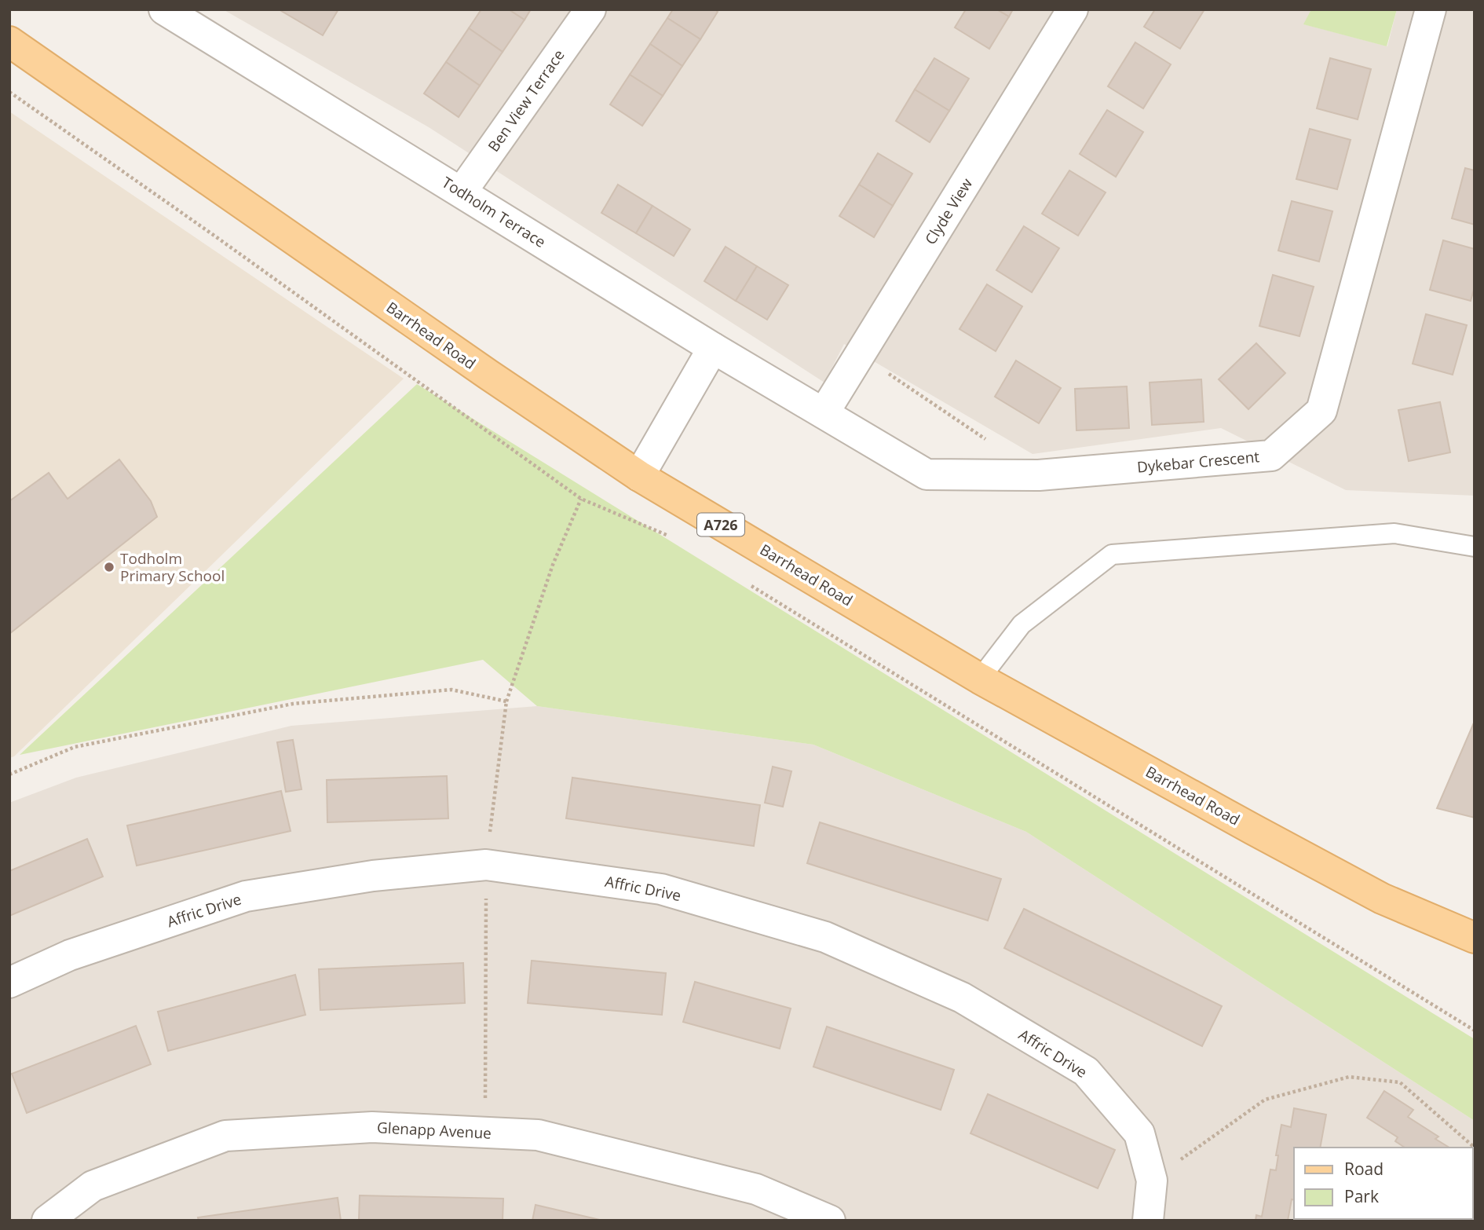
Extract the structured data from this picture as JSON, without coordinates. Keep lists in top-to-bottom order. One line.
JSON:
{"streets":{"main road":["Barrhead Road","A726"],"street":["Ben View Terrace","Clyde View","Todholm Terrace","Dykebar Crescent","Affric Drive","Glenapp Avenue"]},"crossings":[["Ben View Terrace","Todholm Terrace"],["Clyde View","Todholm Terrace"],["Clyde View","Dykebar Crescent"],["Todholm Terrace","Dykebar Crescent"]],"places":["Todholm Primary School"],"legend":["Road","Park"]}
